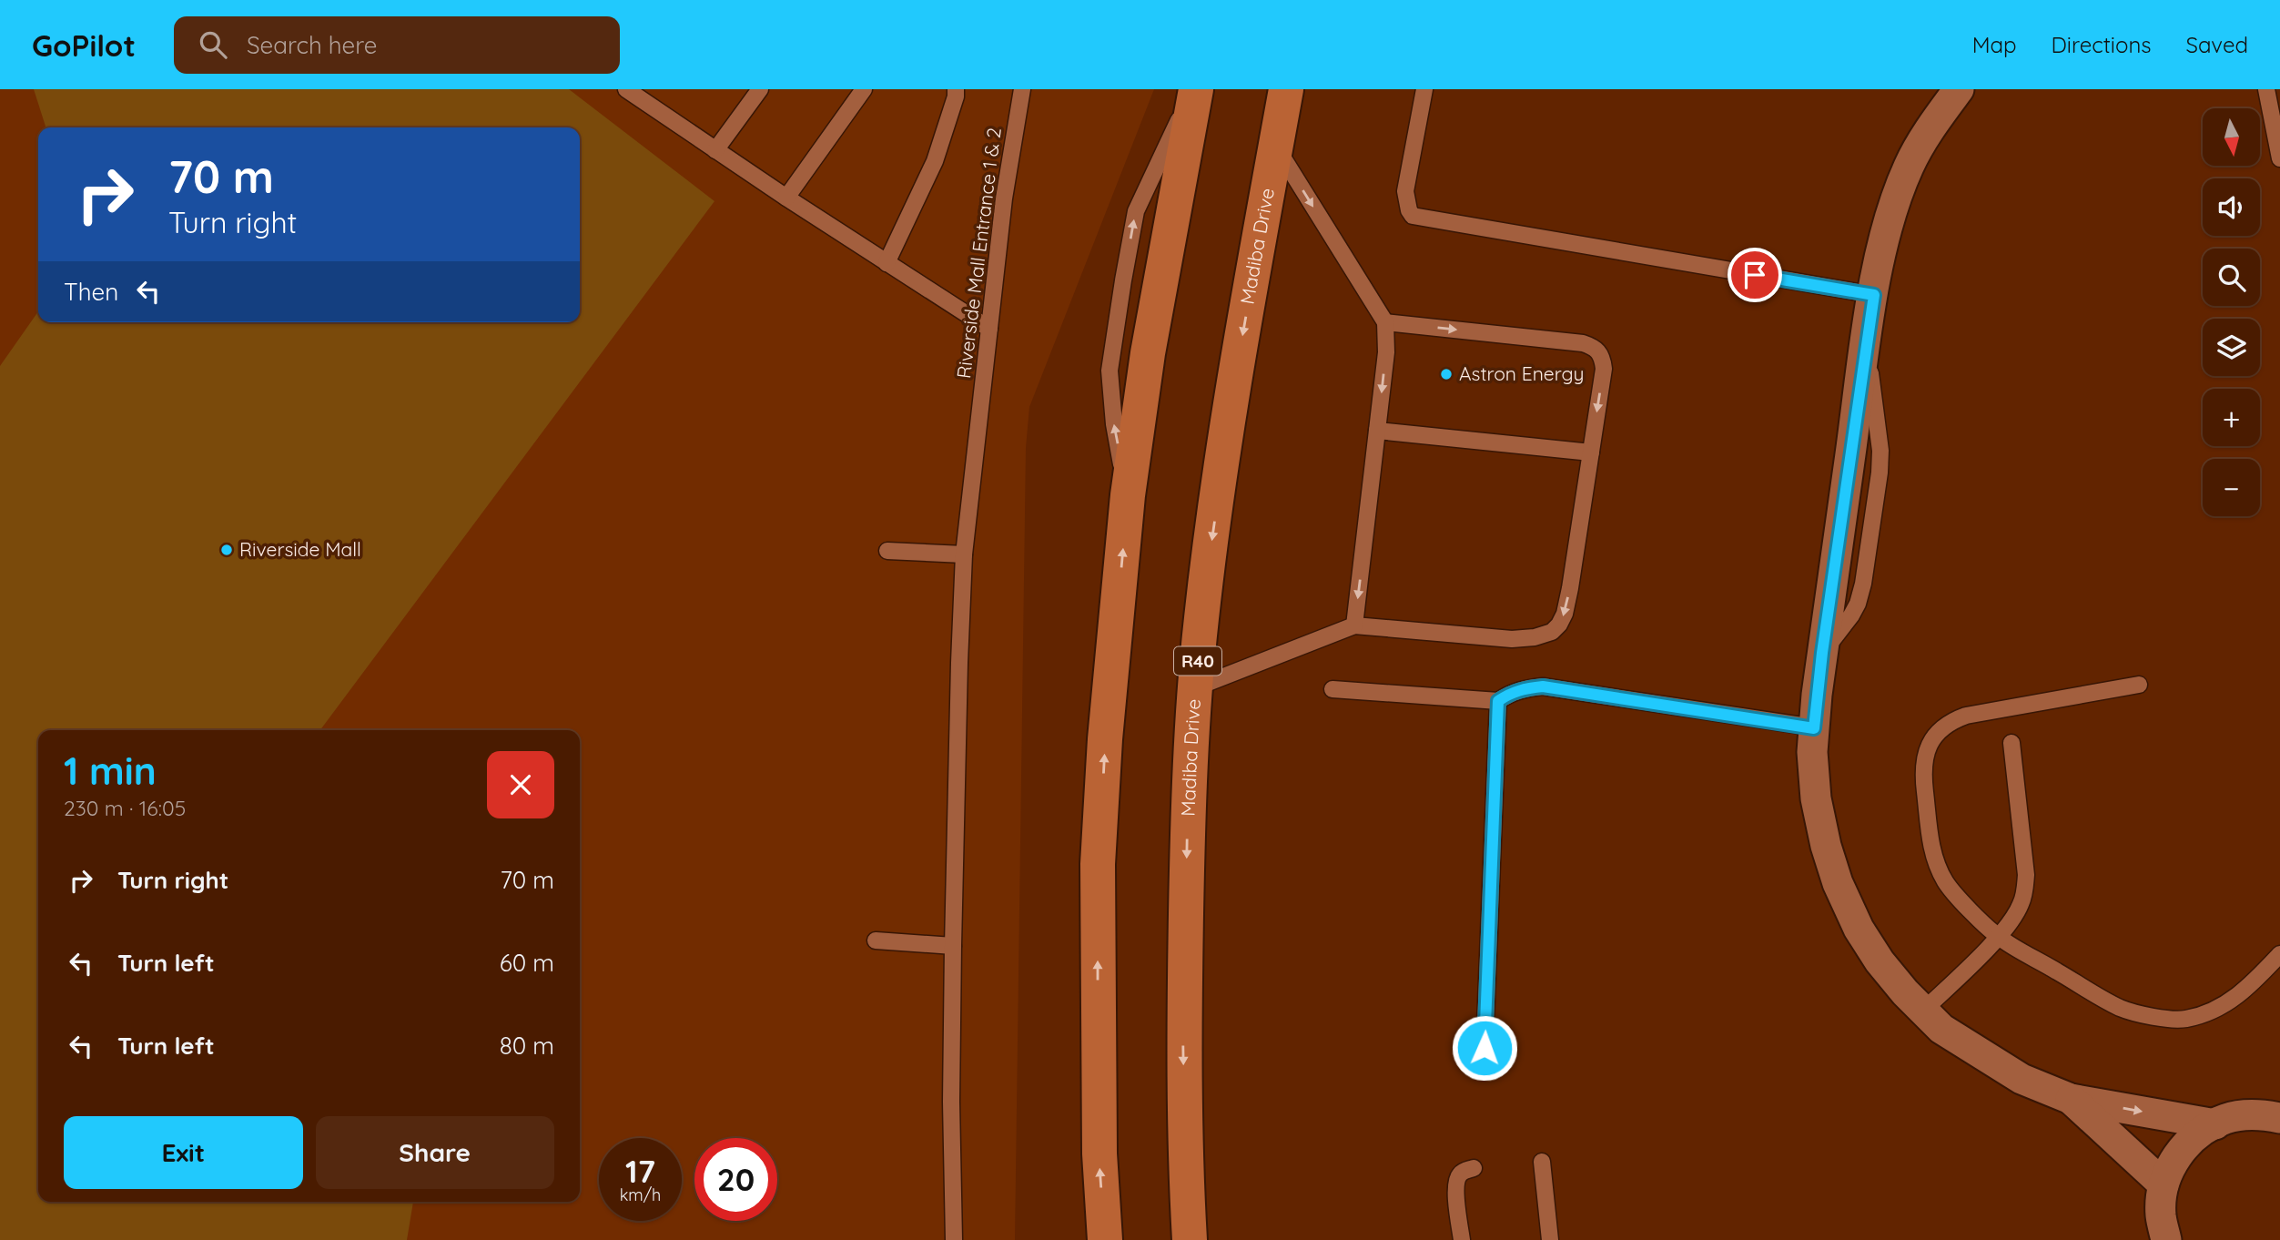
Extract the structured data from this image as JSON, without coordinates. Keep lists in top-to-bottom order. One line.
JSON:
{"streets":{"main road":["Madiba Drive","R40"],"lane":["Riverside Mall Entrance 1 & 2"]},"places":["Astron Energy","Riverside Mall"],"north":"bottom","page":{"header":"GoPilot","search":"Search here","nav":["Map","Directions","Saved"],"map_buttons":["+","−"],"turn":["70 m","Turn right"],"then":"Then","heading":["1 min","230 m · 16:05"],"list":[{"name":"Turn right","value":"70 m"},{"name":"Turn left","value":"60 m"},{"name":"Turn left","value":"80 m"}],"buttons":["Exit","Share"],"speed":"17 km/h","limit":"20"}}
